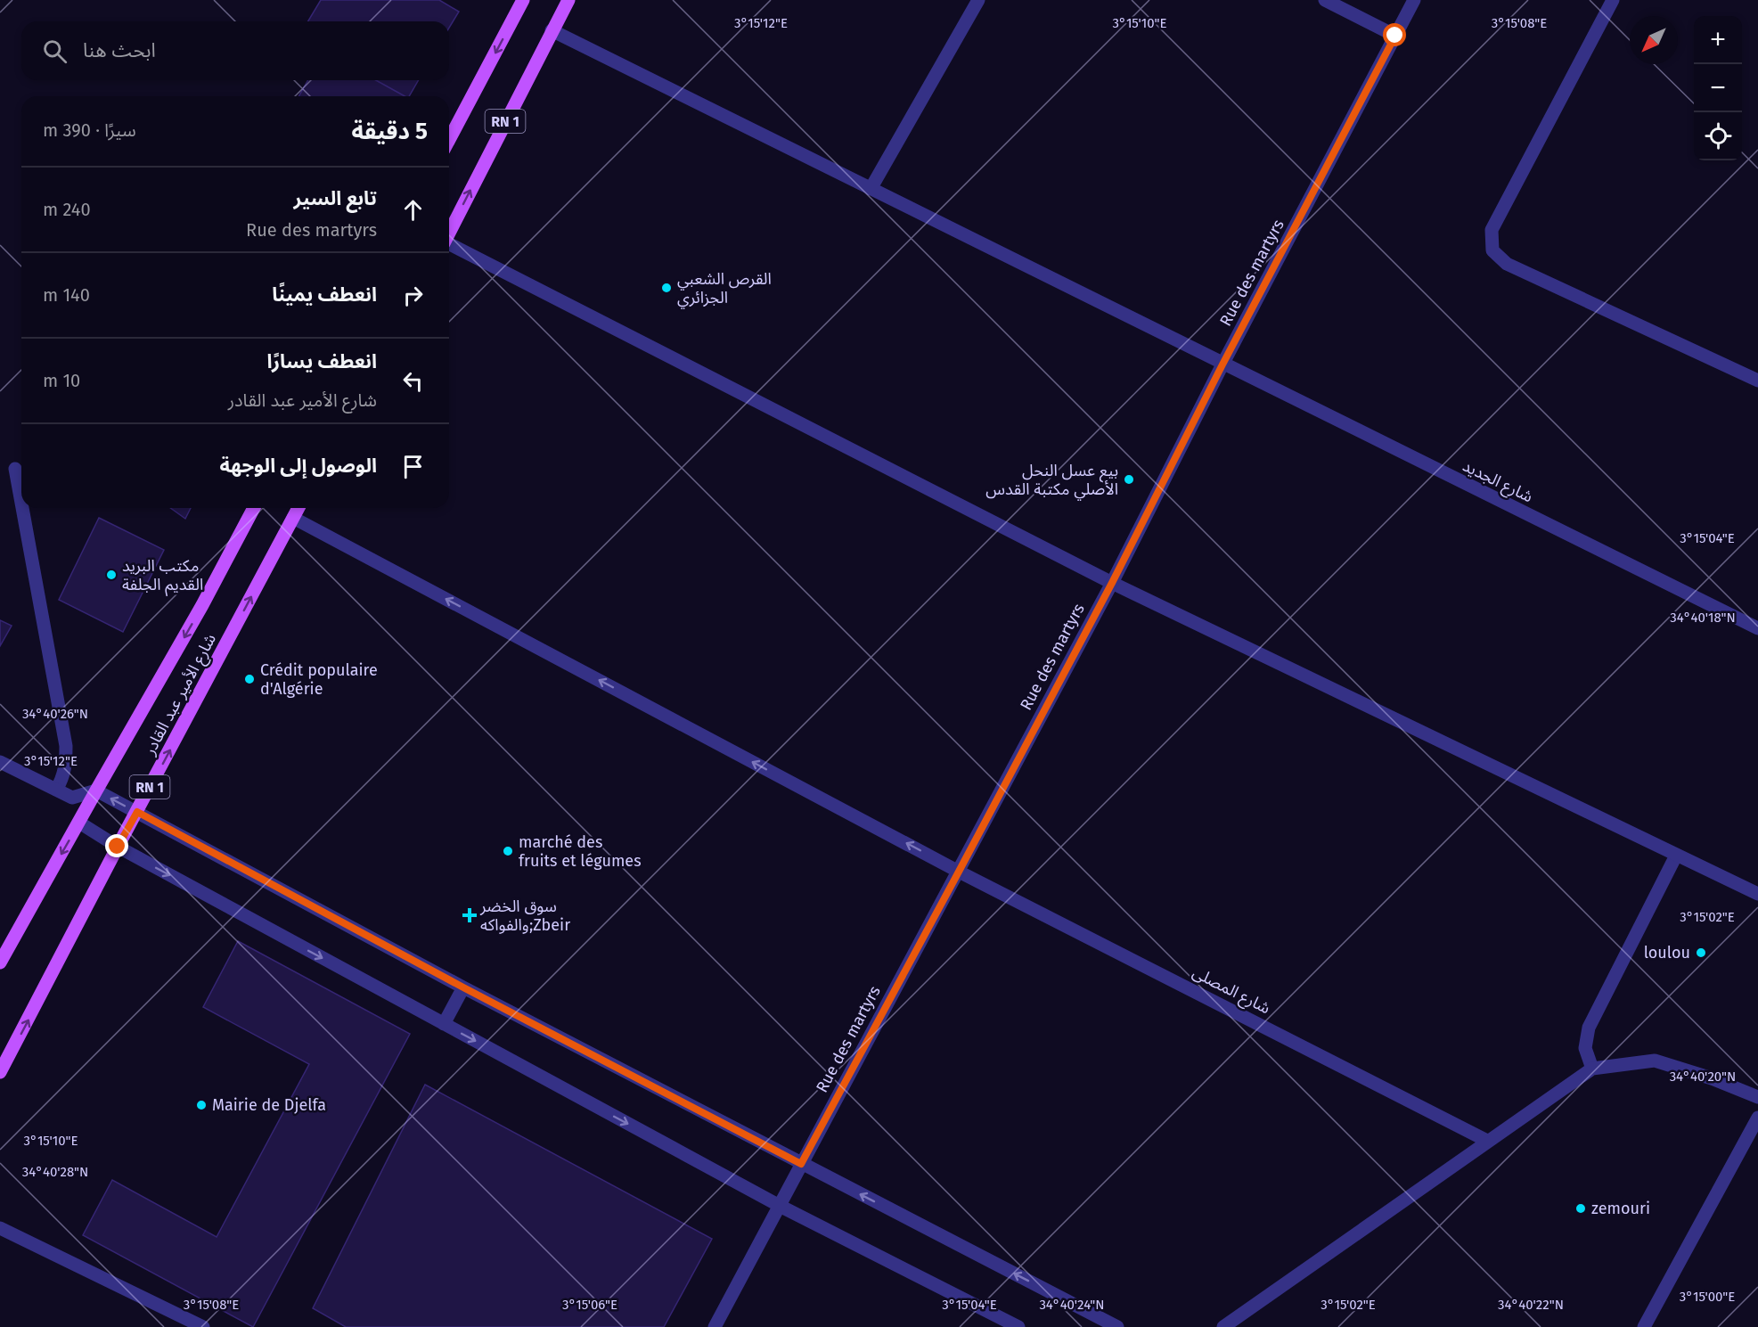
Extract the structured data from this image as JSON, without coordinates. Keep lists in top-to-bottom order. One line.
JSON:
{"streets":{"main road":["RN 1","شارع الأمير عبد القادر"],"street":["Rue des martyrs","شارع الجديد","شارع المصلى"]},"crossings":[["RN 1","شارع الجديد"],["Rue des martyrs","شارع الجديد"],["Rue des martyrs","شارع المصلى"],["شارع الأمير عبد القادر","شارع المصلى"]],"one_way":["شارع المصلى"],"places":{"other":["القرص الشعبي الجزائري","بيع عسل النحل الأصلي مكتبة القدس","مكتب البريد القديم الجلفة","Crédit populaire d'Algérie","marché des fruits et légumes","loulou","Mairie de Djelfa","zemouri"],"health":["سوق الخضر والفواكه;Zbeir"]},"north":"bottom left","page":{"map_buttons":["+","−"],"search":"ابحث هنا","heading":["5 دقيقة","سيرًا · 390 m"],"list":[["تابع السير","Rue des martyrs","240 m"],["انعطف يمينًا","140 m"],["انعطف يسارًا","شارع الأمير عبد القادر","10 m"],"الوصول إلى الوجهة"]},"coordinates":["3°15'12\"E","3°15'10\"E","3°15'08\"E","3°15'04\"E","34°40'18\"N","34°40'26\"N","3°15'02\"E","34°40'20\"N","34°40'28\"N","3°15'00\"E","3°15'06\"E","34°40'24\"N","34°40'22\"N"]}
